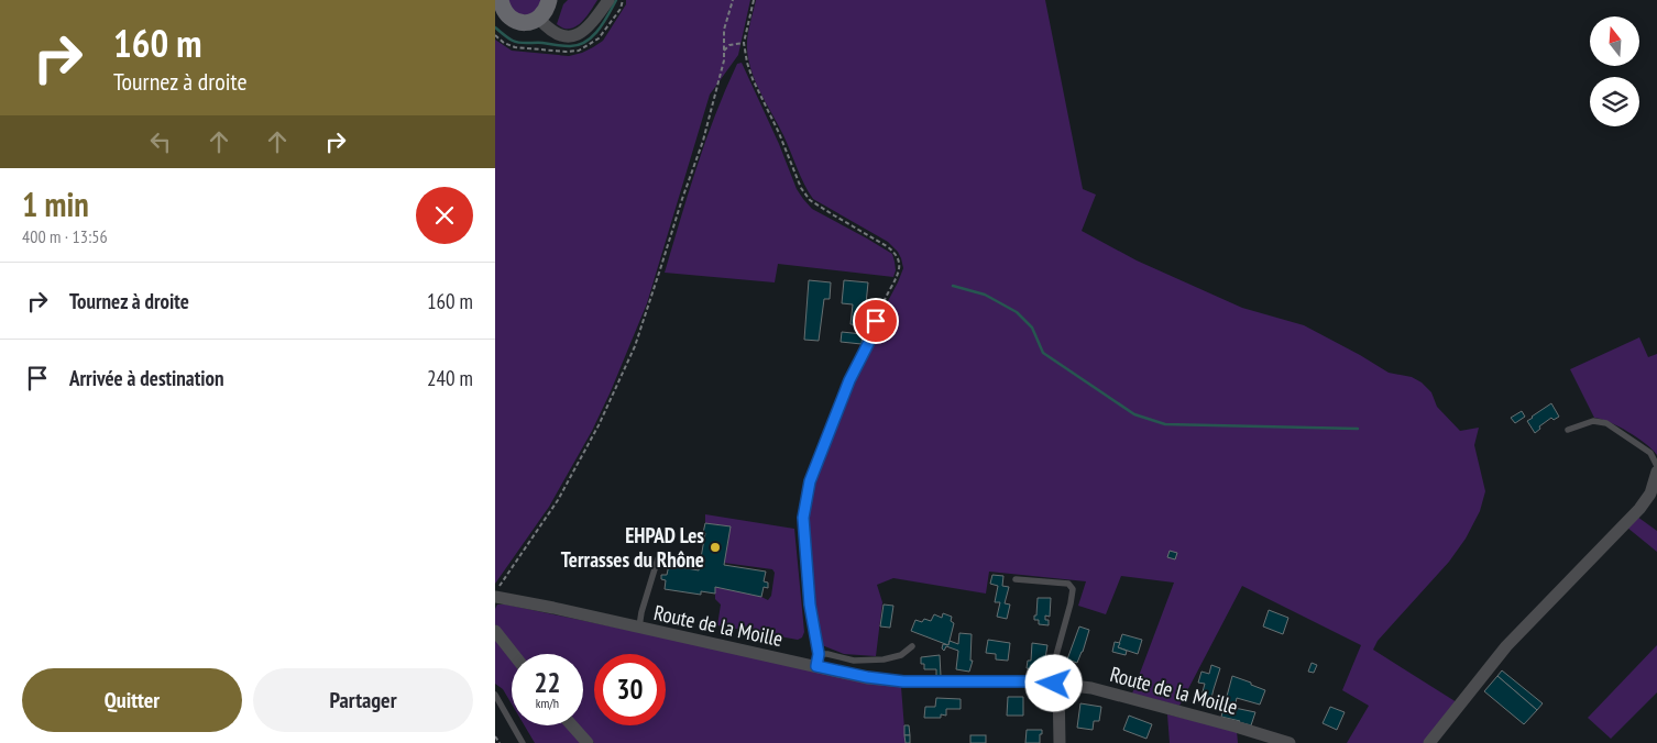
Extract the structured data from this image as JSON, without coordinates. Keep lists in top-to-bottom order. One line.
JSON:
{"streets":{"street":["Route de la Moille"]},"places":["EHPAD Les Terrasses du Rhône"],"north":"top","page":{"turn":["160 m","Tournez à droite"],"heading":["1 min","400 m · 13:56"],"list":[{"name":"Tournez à droite","value":"160 m"},{"name":"Arrivée à destination","value":"240 m"}],"speed":"22 km/h","limit":"30","buttons":["Quitter","Partager"]}}
